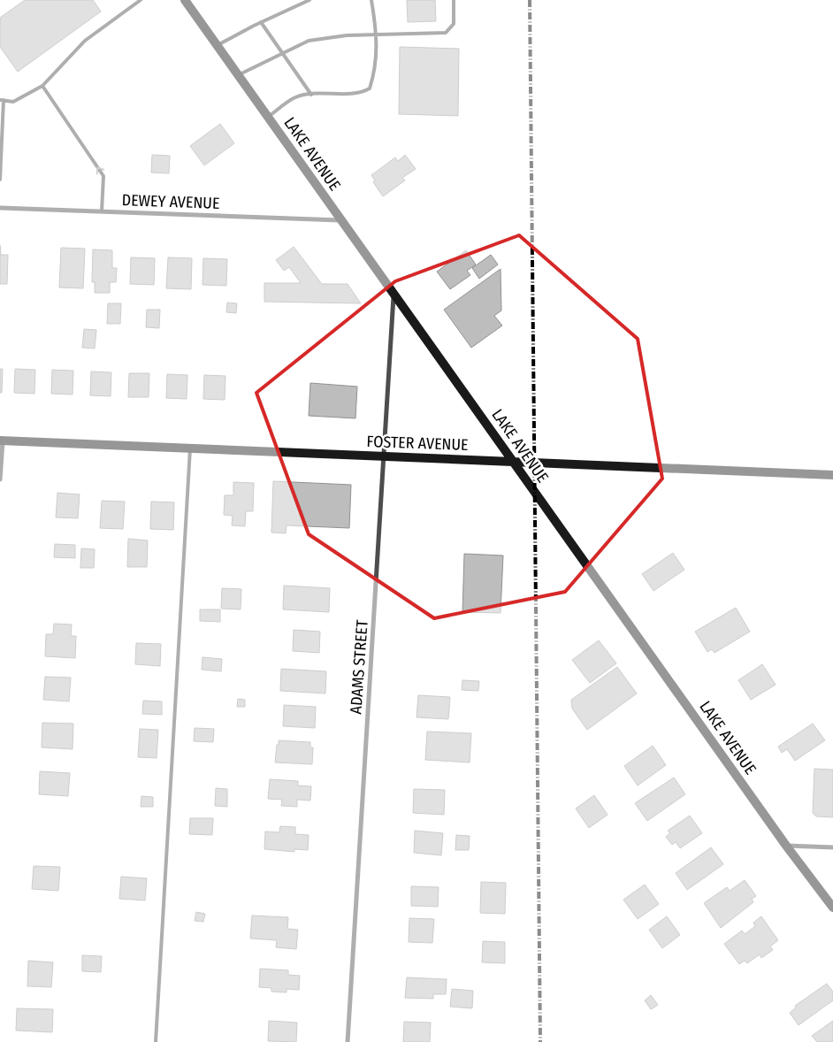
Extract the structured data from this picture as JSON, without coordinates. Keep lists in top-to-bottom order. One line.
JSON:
{"streets":{"street":["LAKE AVENUE","DEWEY AVENUE","FOSTER AVENUE","ADAMS STREET"]},"crossings":[["LAKE AVENUE","DEWEY AVENUE"],["LAKE AVENUE","FOSTER AVENUE"],["LAKE AVENUE","ADAMS STREET"],["FOSTER AVENUE","ADAMS STREET"]]}
